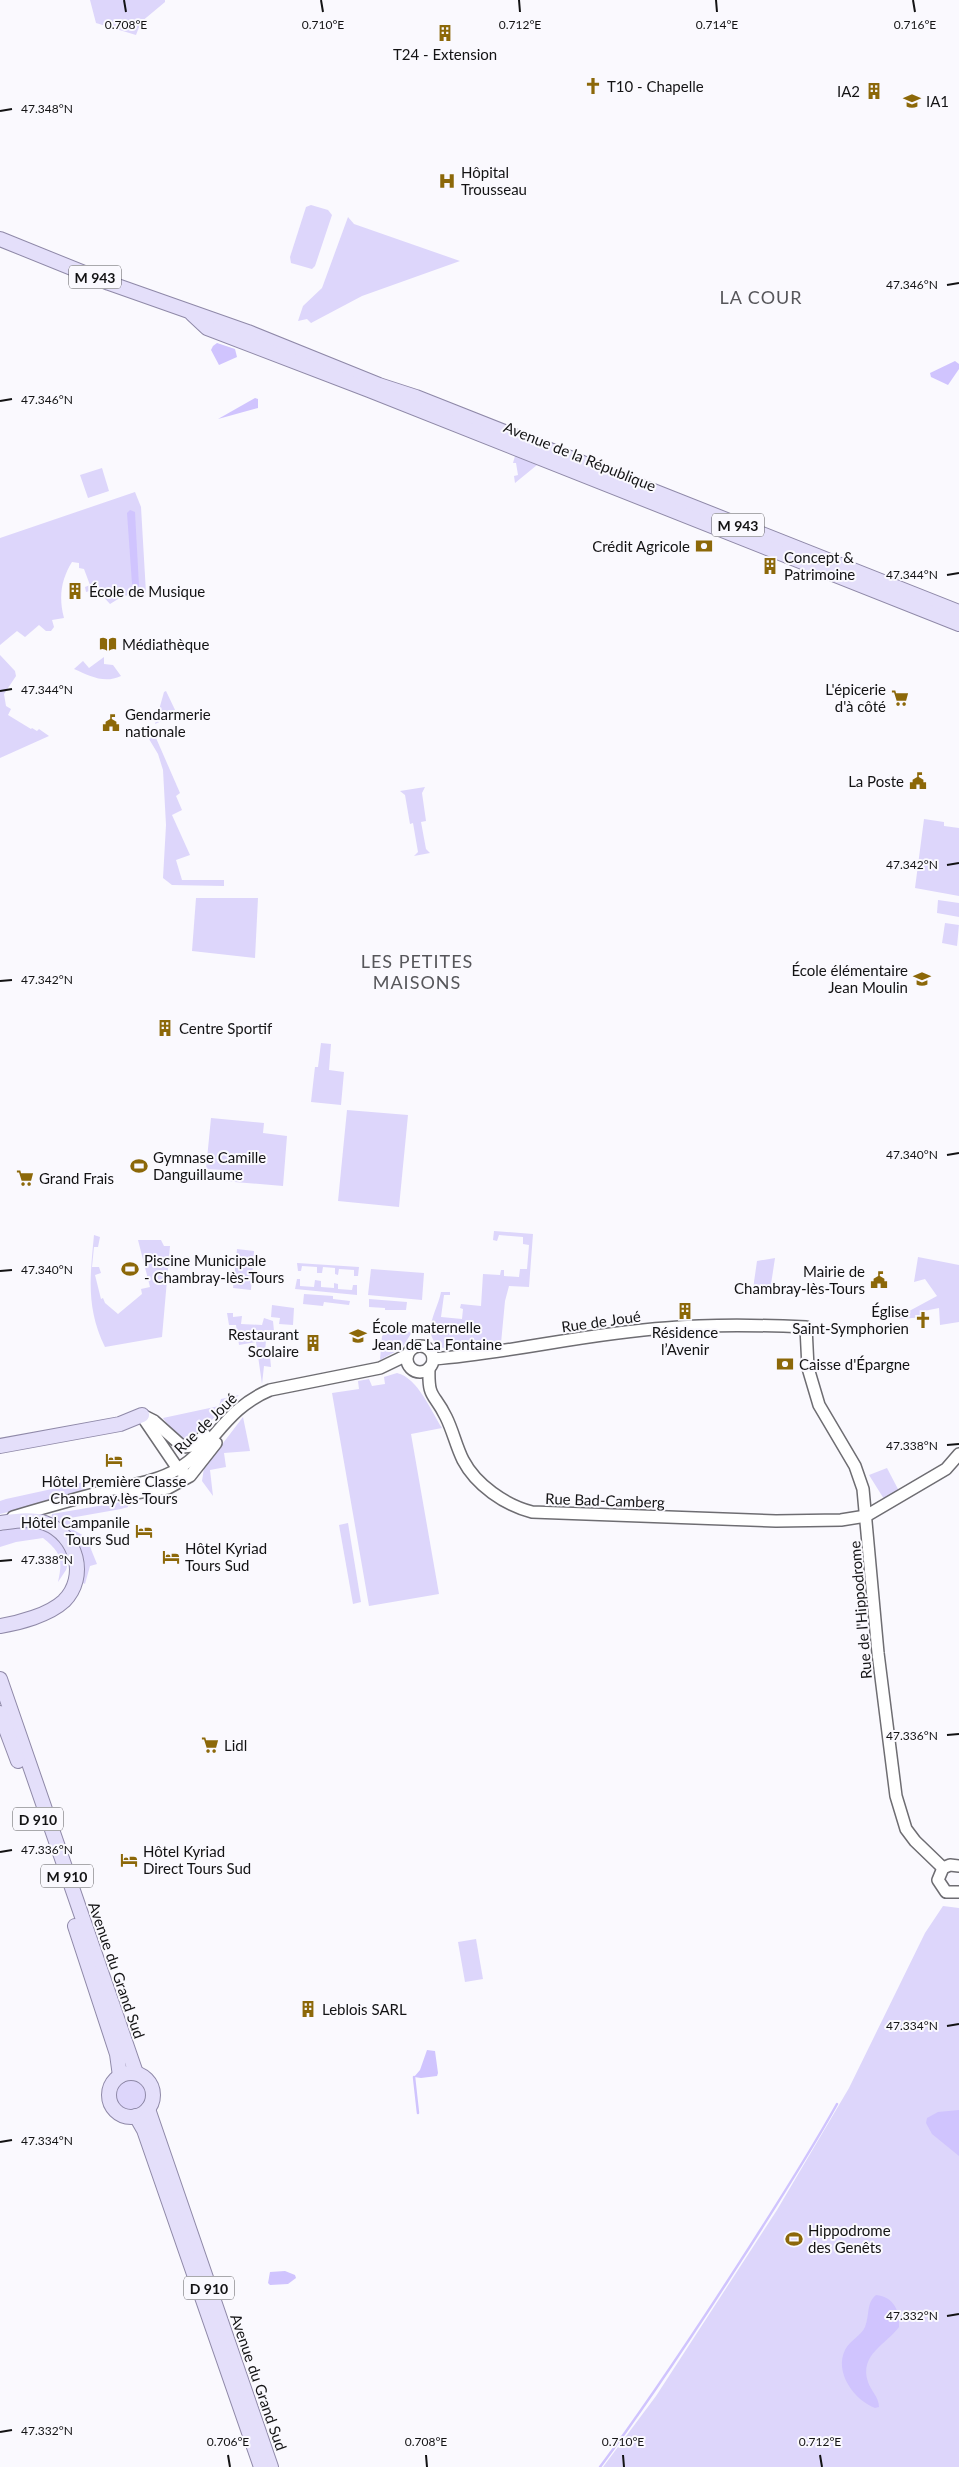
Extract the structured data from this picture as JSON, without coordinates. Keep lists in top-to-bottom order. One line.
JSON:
{"streets":{"main road":["M 943","Avenue de la République","D 910","M 910","Avenue du Grand Sud"],"street":["Rue de Joué","Rue Bad-Camberg","Rue de l'Hippodrome"]},"crossings":[["Rue de Joué","Rue Bad-Camberg"],["Rue de Joué","Rue de l'Hippodrome"],["Rue Bad-Camberg","Rue de l'Hippodrome"]],"districts":["LA COUR","LES PETITES MAISONS"],"places":{"building":["T24 - Extension","IA2","Concept & Patrimoine","École de Musique","Centre Sportif","Résidence l’Avenir","Restaurant Scolaire","Leblois SARL"],"church":["T10 - Chapelle","Église Saint-Symphorien"],"school or university":["IA1","École élémentaire Jean Moulin","École maternelle Jean de La Fontaine"],"hospital":["Hôpital Trousseau"],"bank":["Crédit Agricole","Caisse d'Épargne"],"library":["Médiathèque"],"supermarket":["L'épicerie d'à côté","Grand Frais","Lidl"],"public building":["Gendarmerie nationale","La Poste","Mairie de Chambray-lès-Tours"],"sports":["Gymnase Camille Danguillaume","Piscine Municipale - Chambray-lès-Tours","Hippodrome des Genêts"],"hotel":["Hôtel Première Classe Chambray lès Tours","Hôtel Campanile Tours Sud","Hôtel Kyriad Tours Sud","Hôtel Kyriad Direct Tours Sud"]},"coordinates":["0.708°E","0.710°E","0.712°E","0.714°E","0.716°E","47.348°N","47.346°N","47.344°N","47.342°N","47.340°N","47.338°N","47.336°N","47.334°N","47.332°N","0.706°E"]}
